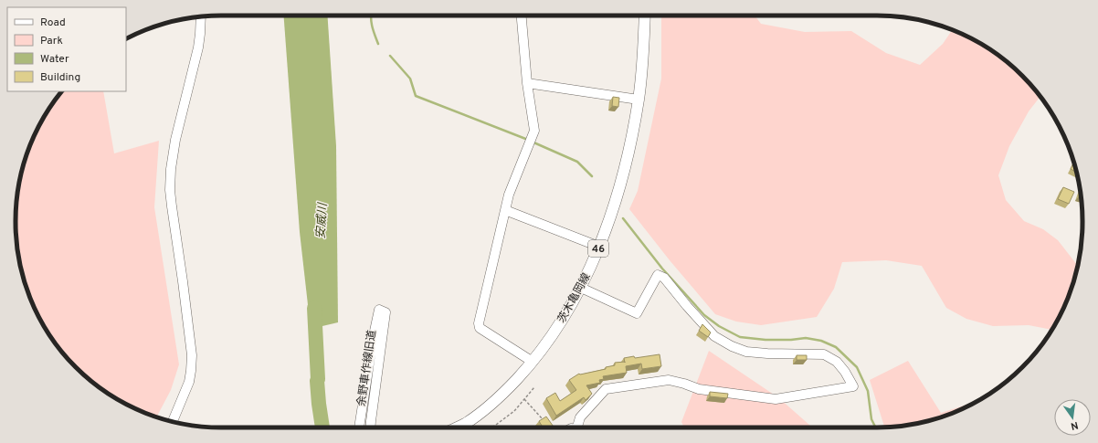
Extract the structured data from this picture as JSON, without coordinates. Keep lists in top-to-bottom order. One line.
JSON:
{"streets":{"main road":["46","茨木亀岡線"],"street":["余野車作線旧道"]},"water":["安威川"],"legend":["Road","Park","Water","Building"],"north":"bottom"}
